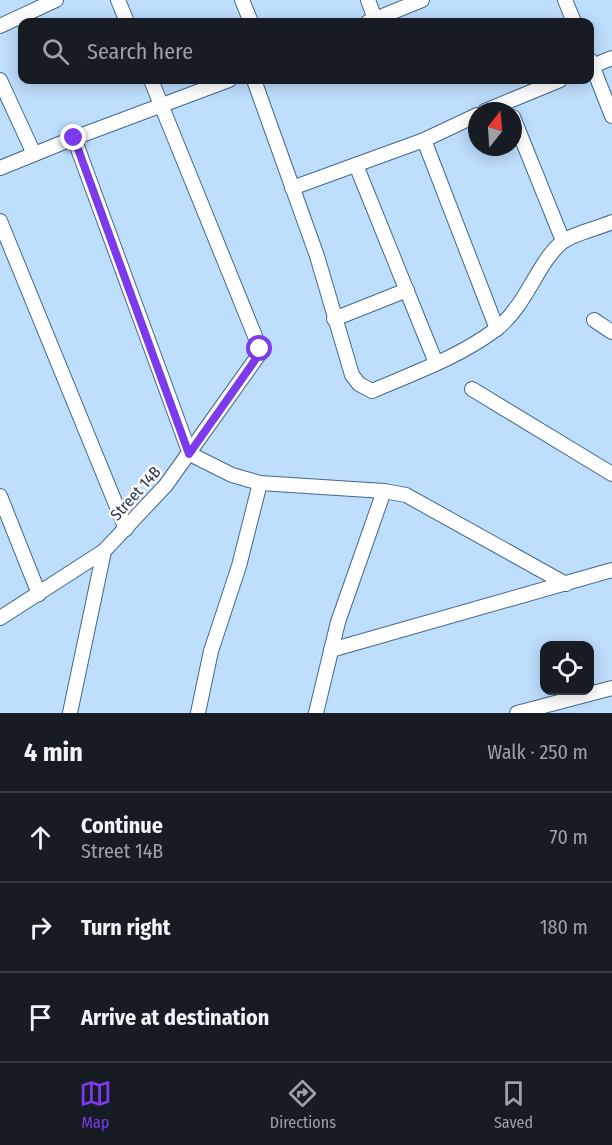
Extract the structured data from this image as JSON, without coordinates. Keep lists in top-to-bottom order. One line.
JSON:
{"streets":{"street":["Street 14B"]},"north":"top","page":{"search":"Search here","heading":["4 min","Walk · 250 m"],"list":[["Continue","Street 14B","70 m"],["Turn right","180 m"],"Arrive at destination"],"nav":["Map","Directions","Saved"]}}
